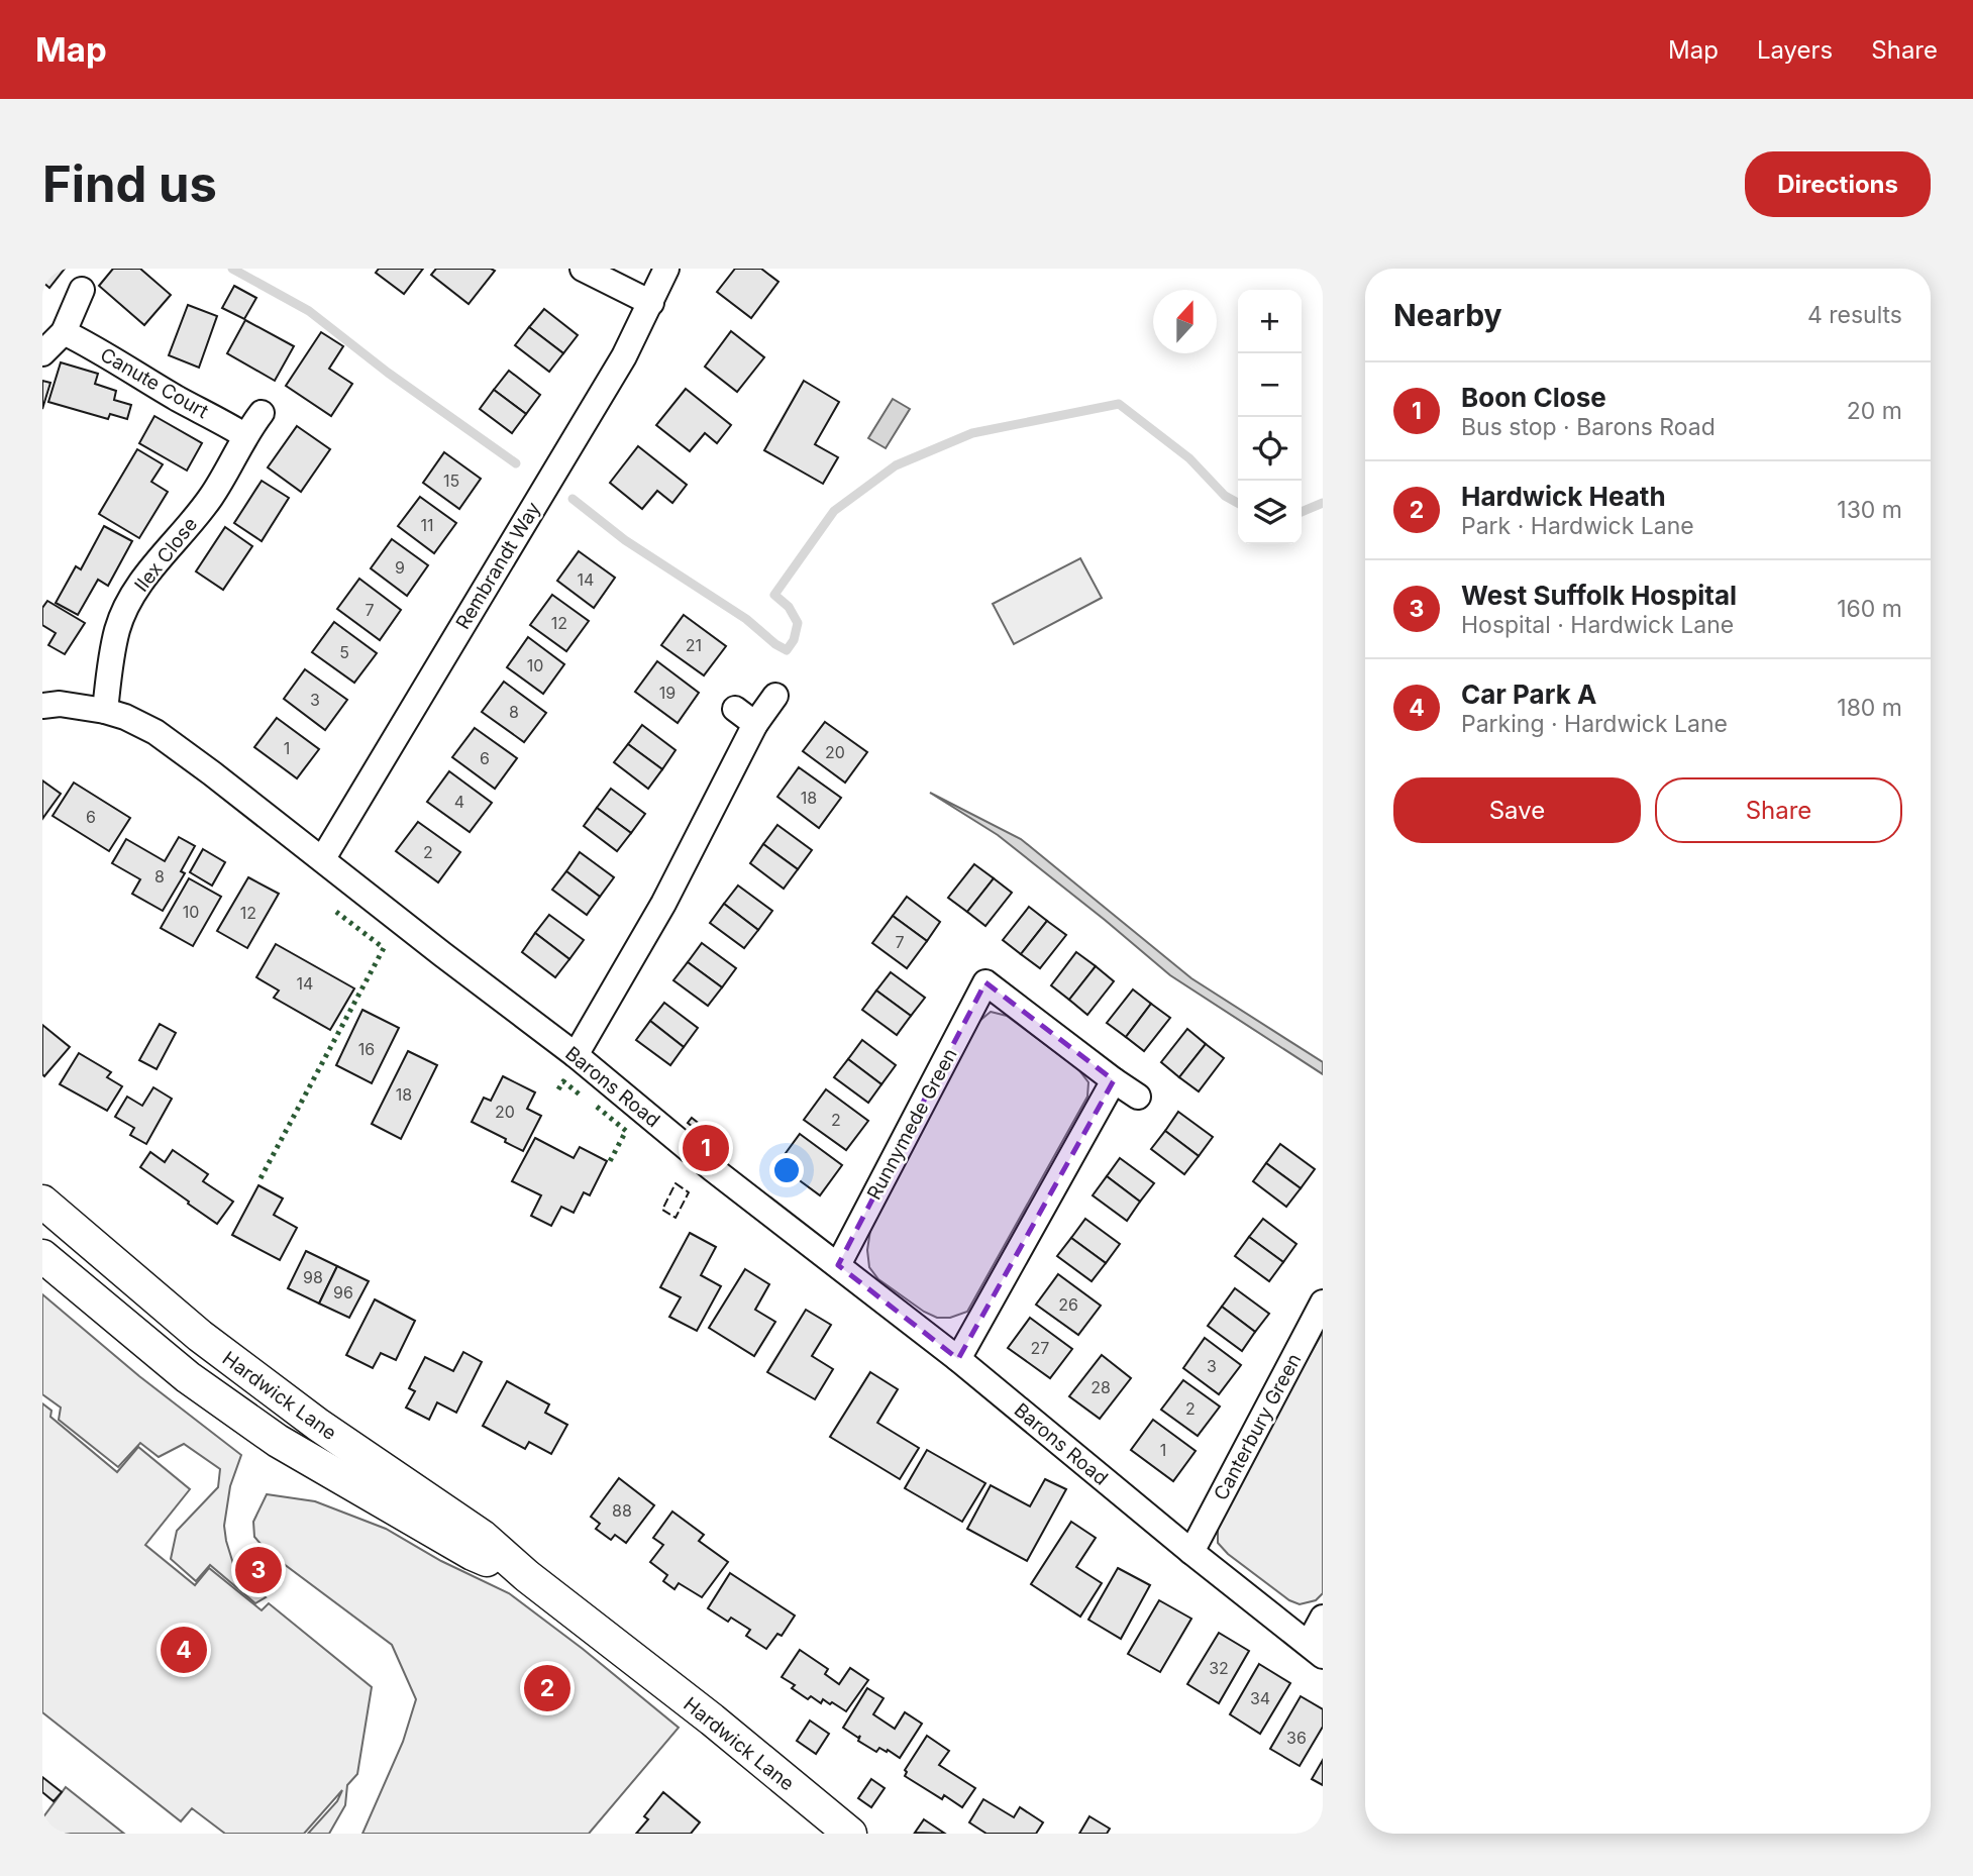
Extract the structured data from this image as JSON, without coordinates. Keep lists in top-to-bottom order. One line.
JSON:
{"streets":{"street":["Canute Court","Ilex Close","Rembrandt Way","Barons Road","Runnymede Green","Hardwick Lane","Canterbury Green"]},"crossings":[["Canute Court","Ilex Close"],["Ilex Close","Barons Road"],["Rembrandt Way","Barons Road"],["Barons Road","Runnymede Green"],["Barons Road","Canterbury Green"]],"house_numbers":["15","11","9","14","7","12","21","5","10","19","3","8","1","20","6","18","4","6","2","8","10","12","7","14","16","18","20","2","98","96","26","27","3","28","2","1","88","32","34","36"],"north":"top","page":{"header":"Map","nav":["Map","Layers","Share"],"buttons":["Directions",["Save","Share"]],"title":"Find us","heading":["Nearby","4 results"],"map_buttons":["+","−"],"list":[{"mark":"1","name":"Boon Close","note":"Bus stop · Barons Road","value":"20 m"},{"mark":"2","name":"Hardwick Heath","note":"Park · Hardwick Lane","value":"130 m"},{"mark":"3","name":"West Suffolk Hospital","note":"Hospital · Hardwick Lane","value":"160 m"},{"mark":"4","name":"Car Park A","note":"Parking · Hardwick Lane","value":"180 m"}],"pins":["1","3","4","2"]}}
